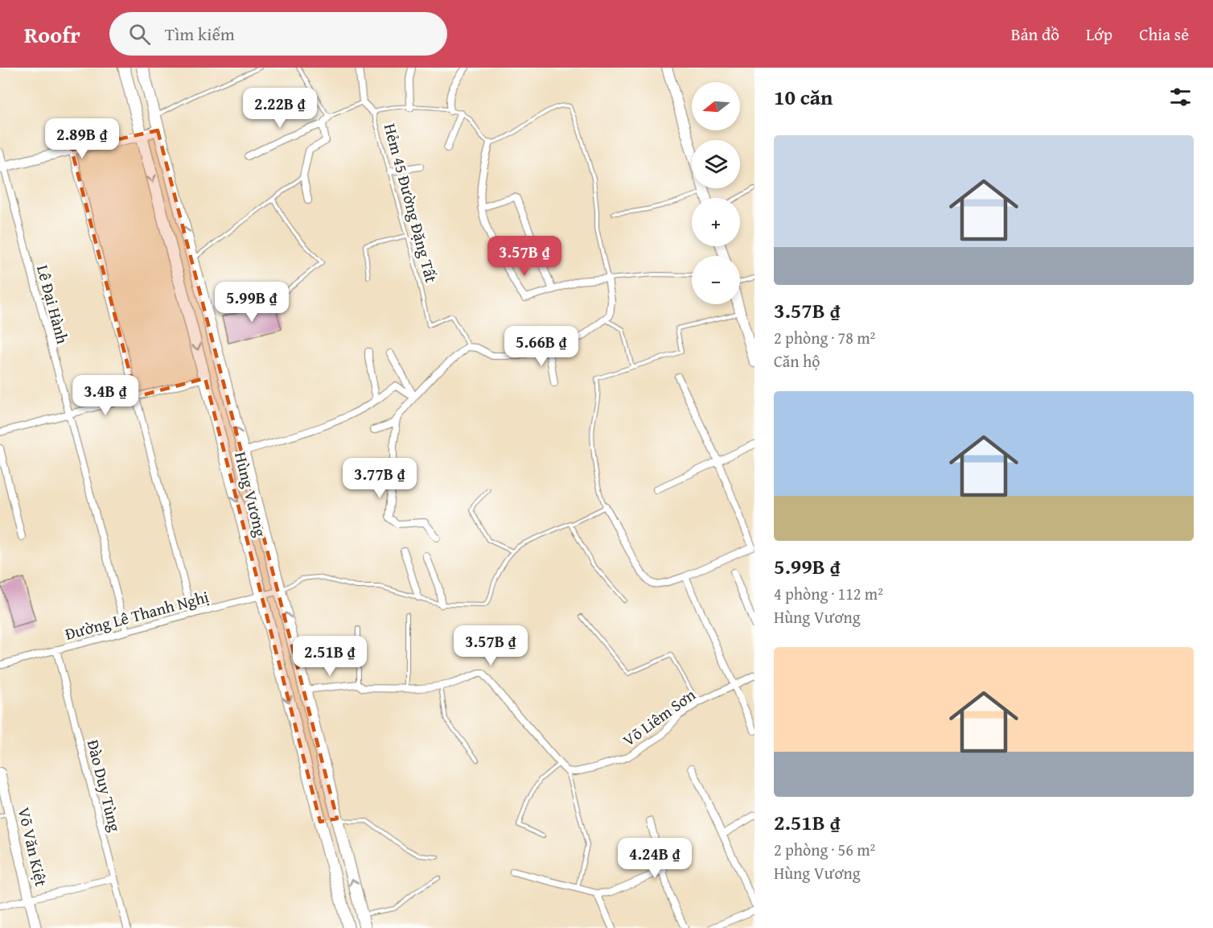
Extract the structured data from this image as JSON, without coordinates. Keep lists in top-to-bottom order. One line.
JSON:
{"streets":{"main road":["Hùng Vương"],"street":["Hẻm 45 Đường Đặng Tất","Lê Đại Hành","Đường Lê Thanh Nghị","Võ Liêm Sơn","Đào Duy Tùng","Võ Văn Kiệt"]},"crossings":[["Lê Đại Hành","Đường Lê Thanh Nghị"],["Hùng Vương","Đường Lê Thanh Nghị"],["Đường Lê Thanh Nghị","Đào Duy Tùng"]],"north":"left","page":{"header":"Roofr","search":"Tìm kiếm","nav":["Bản đồ","Lớp","Chia sẻ"],"heading":"10 căn","map_buttons":["+","−"],"price":["2.22B ₫","2.89B ₫","3.57B ₫","5.99B ₫","5.66B ₫","3.4B ₫","3.77B ₫","3.57B ₫","2.51B ₫","4.24B ₫"],"list":[{"name":"3.57B ₫","note":"2 phòng · 78 m² · Căn hộ"},{"name":"5.99B ₫","note":"4 phòng · 112 m² · Hùng Vương"},{"name":"2.51B ₫","note":"2 phòng · 56 m² · Hùng Vương"}]}}
